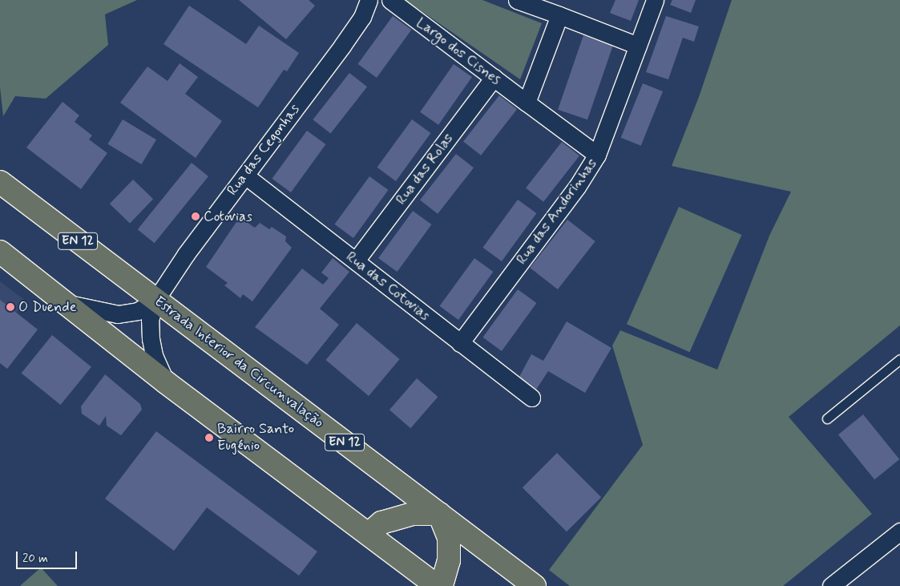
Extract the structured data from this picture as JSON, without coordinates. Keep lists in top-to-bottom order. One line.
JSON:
{"streets":{"main road":["EN 12","Estrada Interior da Circunvalação"],"street":["Largo dos Cisnes","Rua das Cegonhas","Rua das Rolas","Rua das Andorinhas","Rua das Cotovias"]},"crossings":[["Largo dos Cisnes","Rua das Rolas"],["Largo dos Cisnes","Rua das Andorinhas"],["Rua das Cegonhas","Rua das Cotovias"],["Rua das Cegonhas","Estrada Interior da Circunvalação"],["Rua das Rolas","Rua das Cotovias"],["Rua das Andorinhas","Rua das Cotovias"]],"places":["Cotovias","O Duende","Bairro Santo Eugénio"],"scale_bar":"20 m"}
